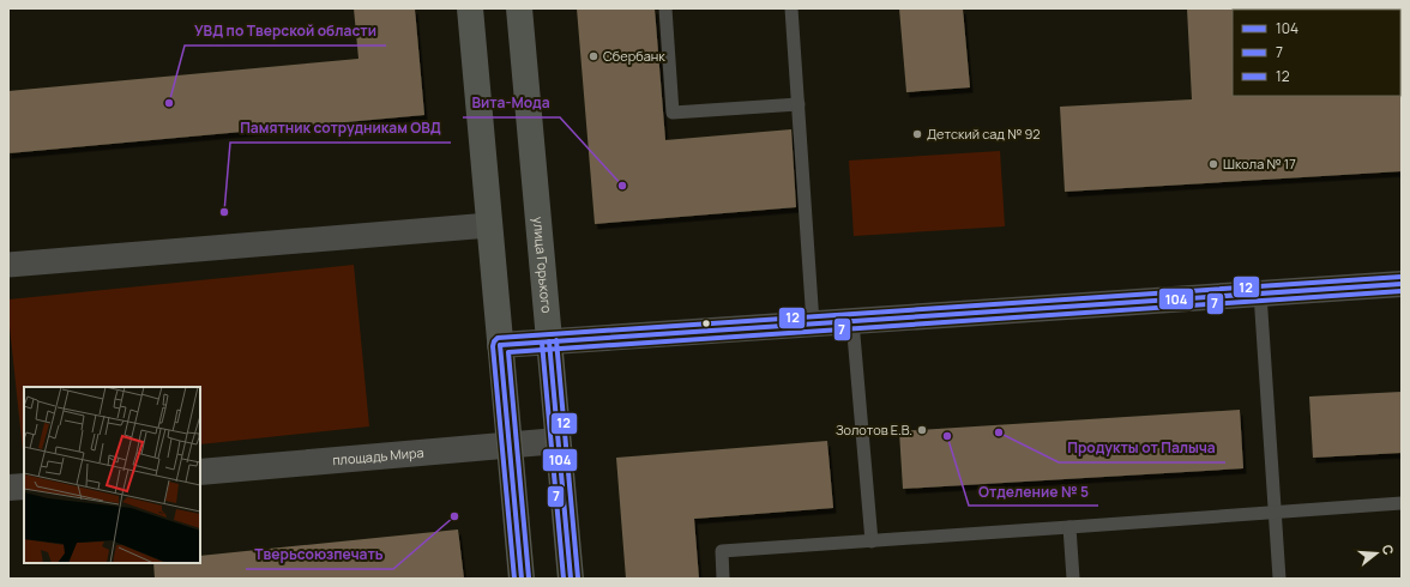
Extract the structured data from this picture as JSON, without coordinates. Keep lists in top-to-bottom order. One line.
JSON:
{"streets":{"main road":["улица Горького"],"street":["площадь Мира"]},"crossings":[["улица Горького","площадь Мира"]],"places":["Сбербанк","УВД по Тверской области","Детский сад № 92","Школа № 17","Вита-Мода","Памятник сотрудникам ОВД","Золотов Е.В.","Продукты от Палыча","Отделение № 5","Тверьсоюзпечать"],"lines":["transit line 12","transit line 104","transit line 7"],"legend":["104","7","12"],"north":"right"}
